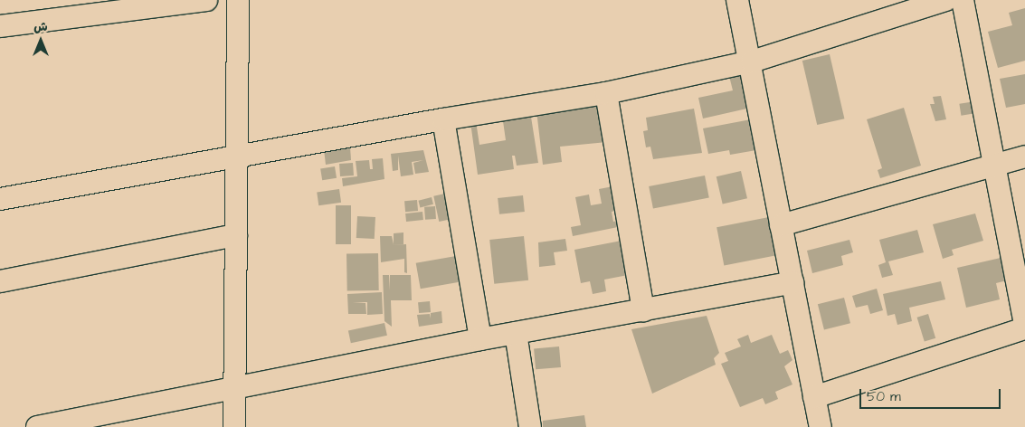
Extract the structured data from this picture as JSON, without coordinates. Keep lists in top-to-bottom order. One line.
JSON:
{"scale_bar":"50 m","north":"top"}
